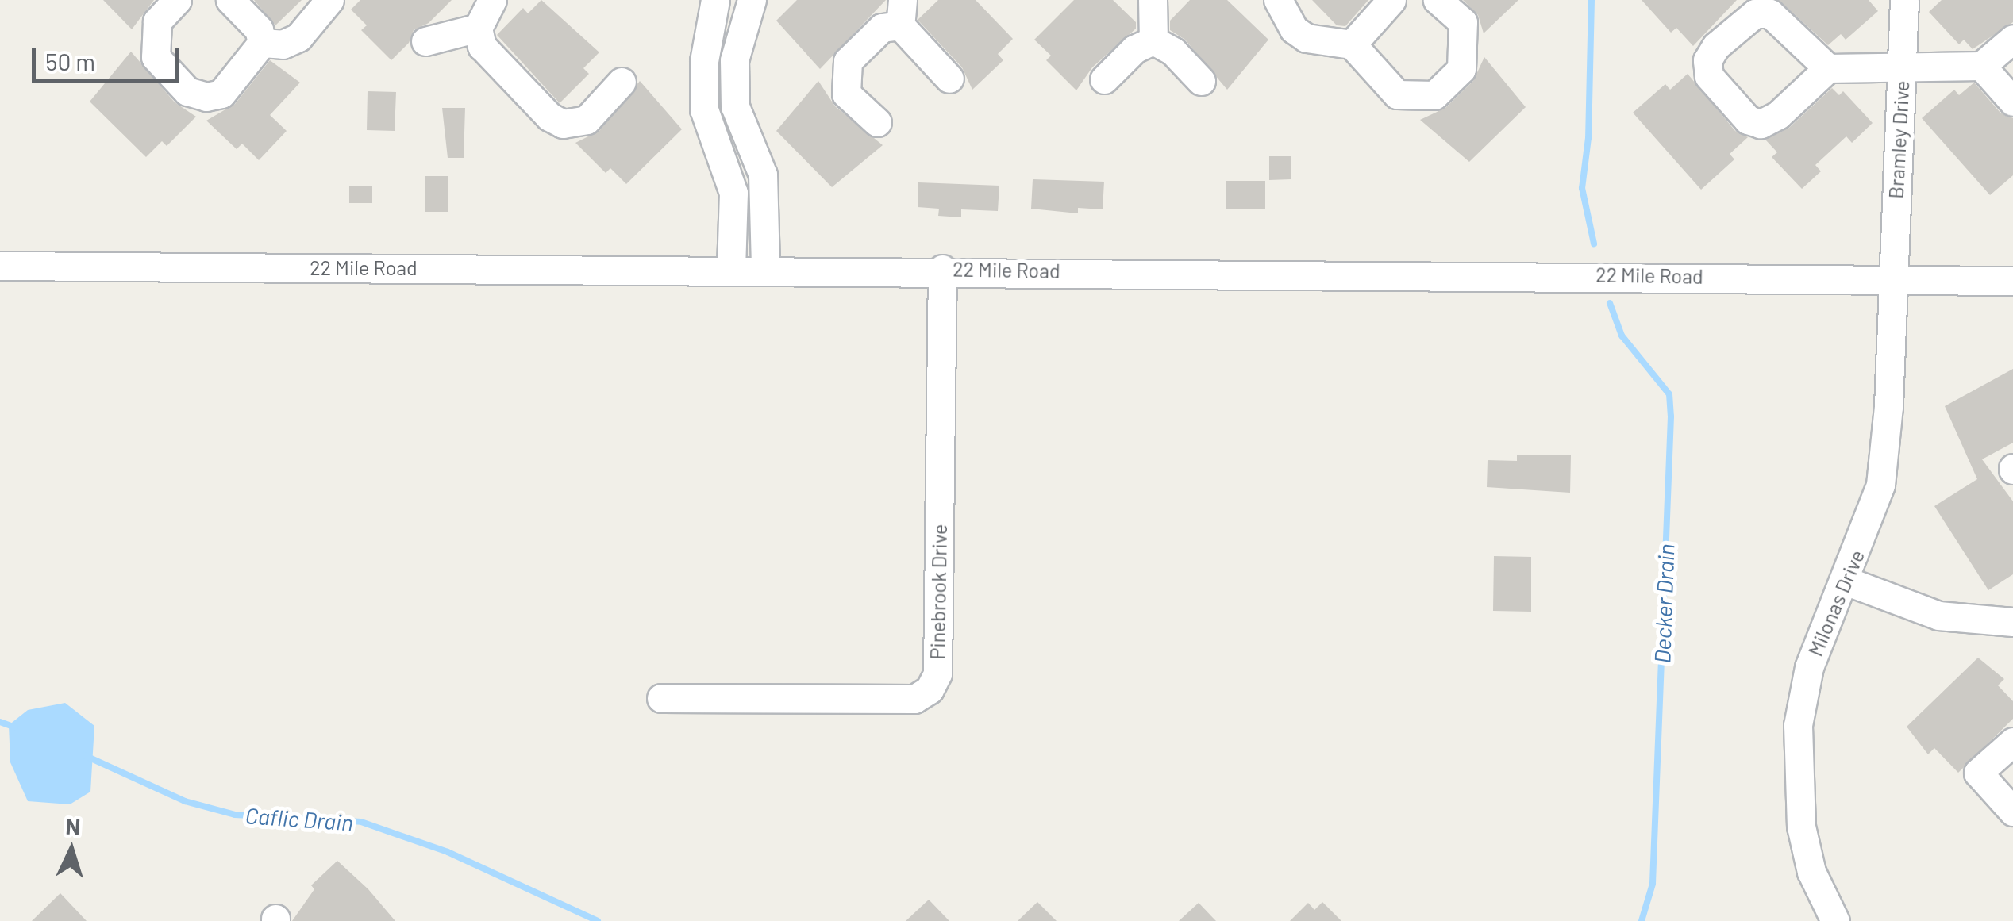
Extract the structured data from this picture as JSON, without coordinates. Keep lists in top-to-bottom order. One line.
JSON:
{"streets":{"street":["Bramley Drive","22 Mile Road","Pinebrook Drive","Milonas Drive"]},"crossings":[["Bramley Drive","22 Mile Road"],["Bramley Drive","Milonas Drive"],["22 Mile Road","Pinebrook Drive"],["22 Mile Road","Milonas Drive"]],"water":["Decker Drain","Caflic Drain"],"scale_bar":"50 m","north":"top"}
